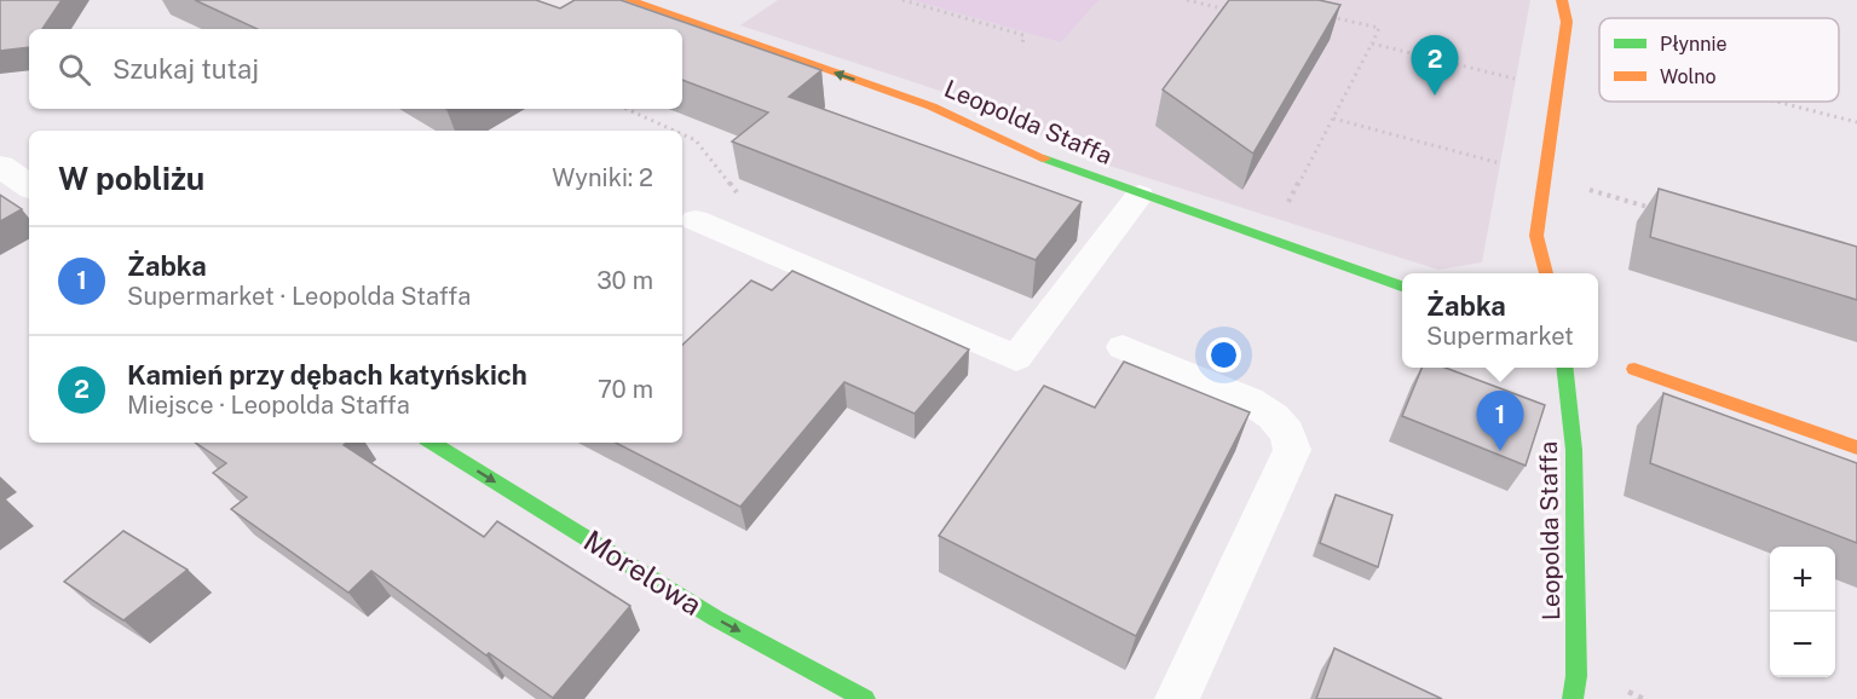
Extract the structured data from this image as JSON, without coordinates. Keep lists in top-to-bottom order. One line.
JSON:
{"streets":{"street":["Leopolda Staffa","Morelowa"]},"one_way":["Leopolda Staffa","Morelowa"],"legend":["Płynnie","Wolno"],"page":{"search":"Szukaj tutaj","pins":["2","1"],"heading":["W pobliżu","Wyniki: 2"],"list":[{"mark":"1","name":"Żabka","note":"Supermarket · Leopolda Staffa","value":"30 m"},{"mark":"2","name":"Kamień przy dębach katyńskich","note":"Miejsce · Leopolda Staffa","value":"70 m"}],"popup":["Żabka","Supermarket"],"map_buttons":["+","−"]}}
